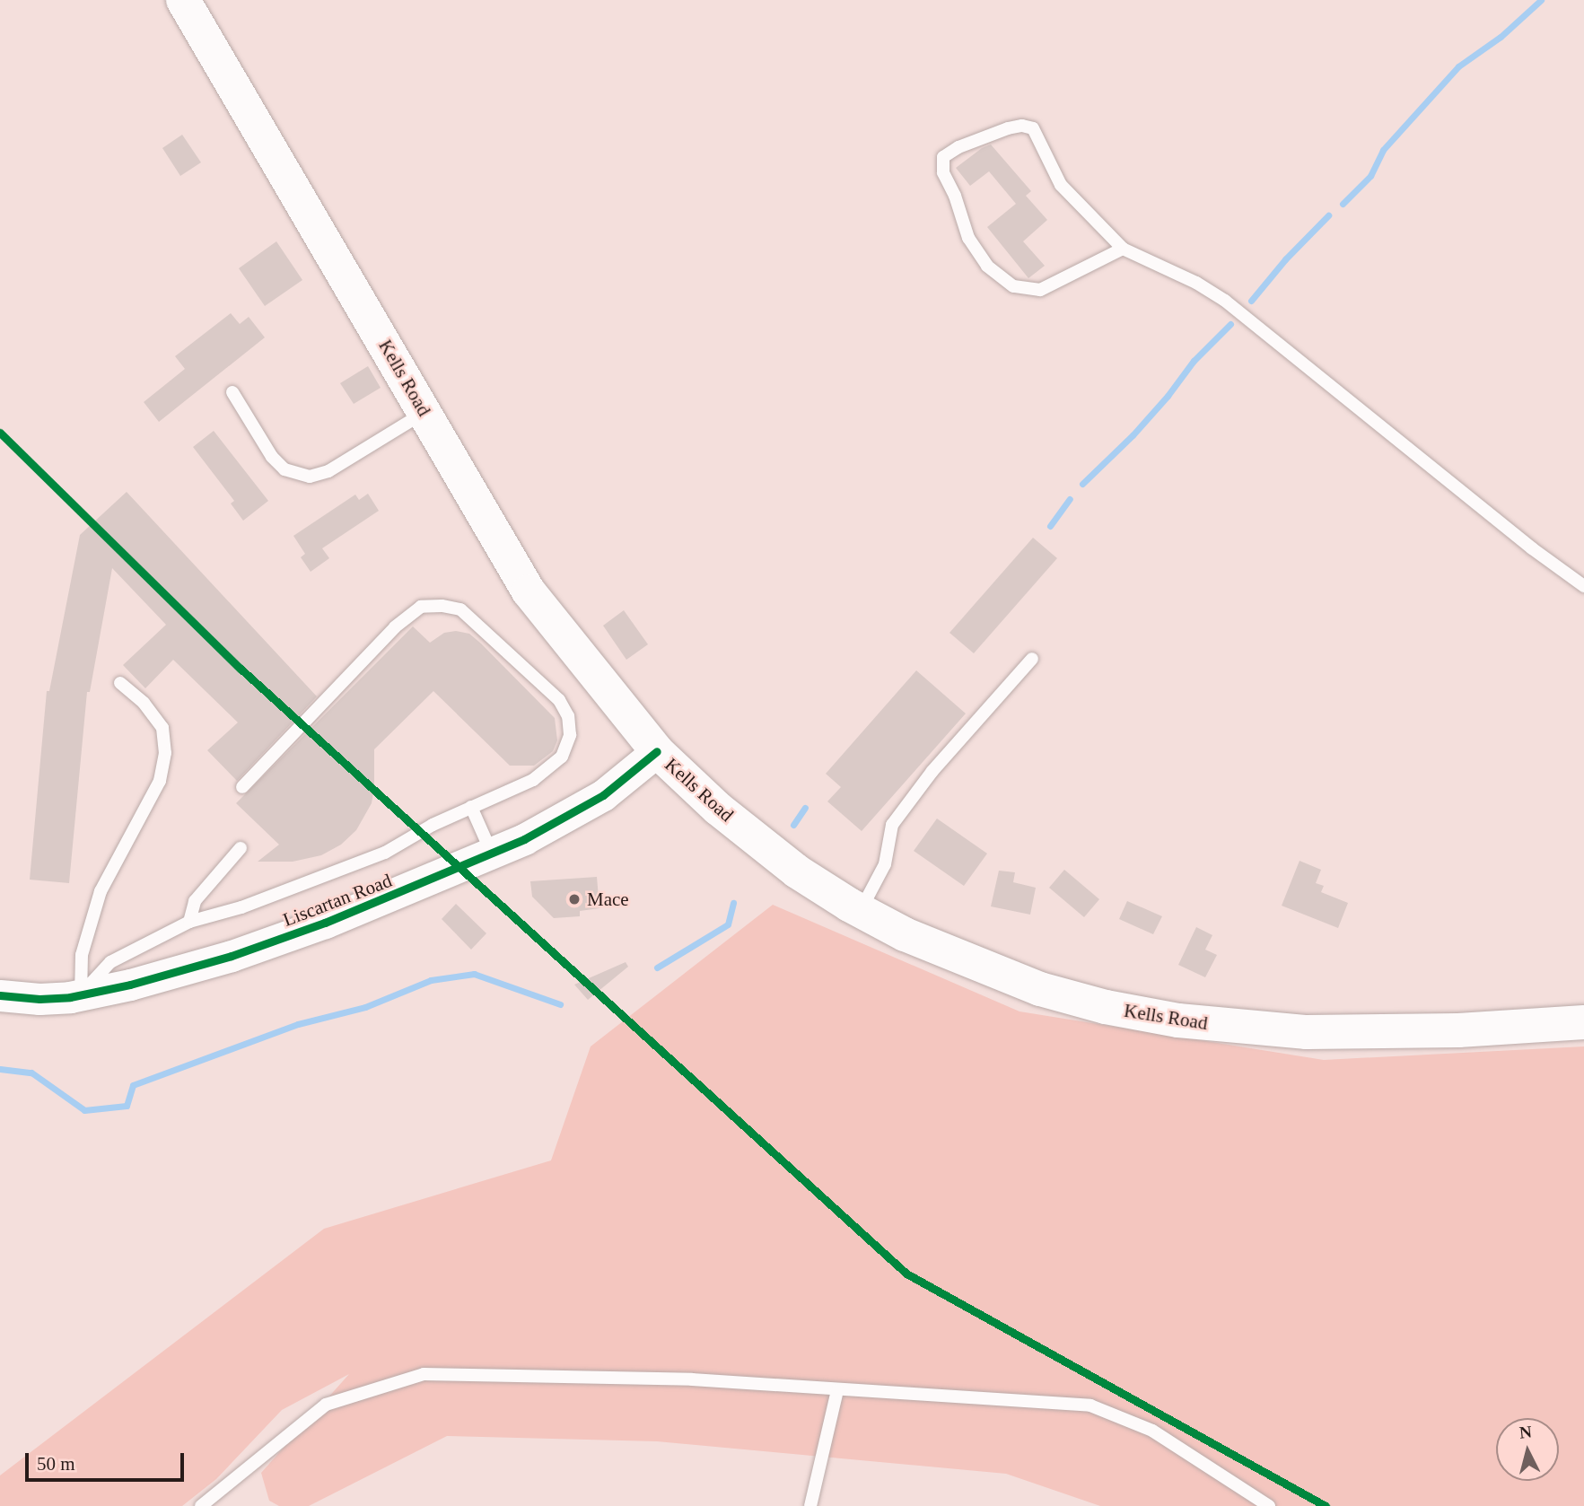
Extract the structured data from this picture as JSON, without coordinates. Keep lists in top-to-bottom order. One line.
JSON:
{"streets":{"main road":["Kells Road"],"street":["Liscartan Road"]},"crossings":[["Kells Road","Liscartan Road"]],"places":["Mace"],"scale_bar":"50 m","north":"top"}
